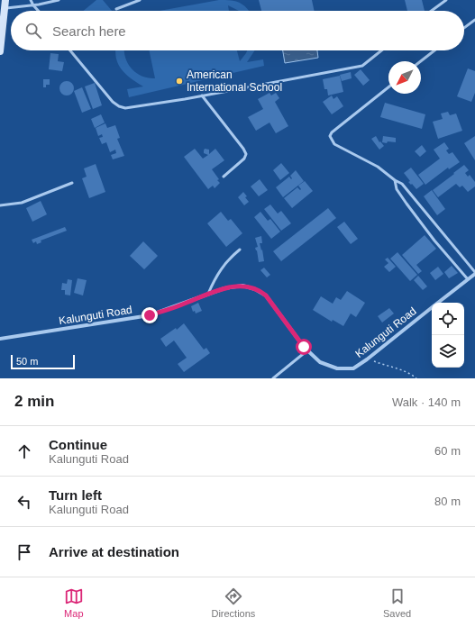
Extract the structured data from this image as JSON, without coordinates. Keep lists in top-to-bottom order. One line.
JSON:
{"streets":{"street":["Kalunguti Road"]},"places":["American International School"],"scale_bar":"50 m","north":"bottom left","page":{"search":"Search here","scale":"50 m","heading":["2 min","Walk · 140 m"],"list":[["Continue","Kalunguti Road","60 m"],["Turn left","Kalunguti Road","80 m"],"Arrive at destination"],"nav":["Map","Directions","Saved"]}}
